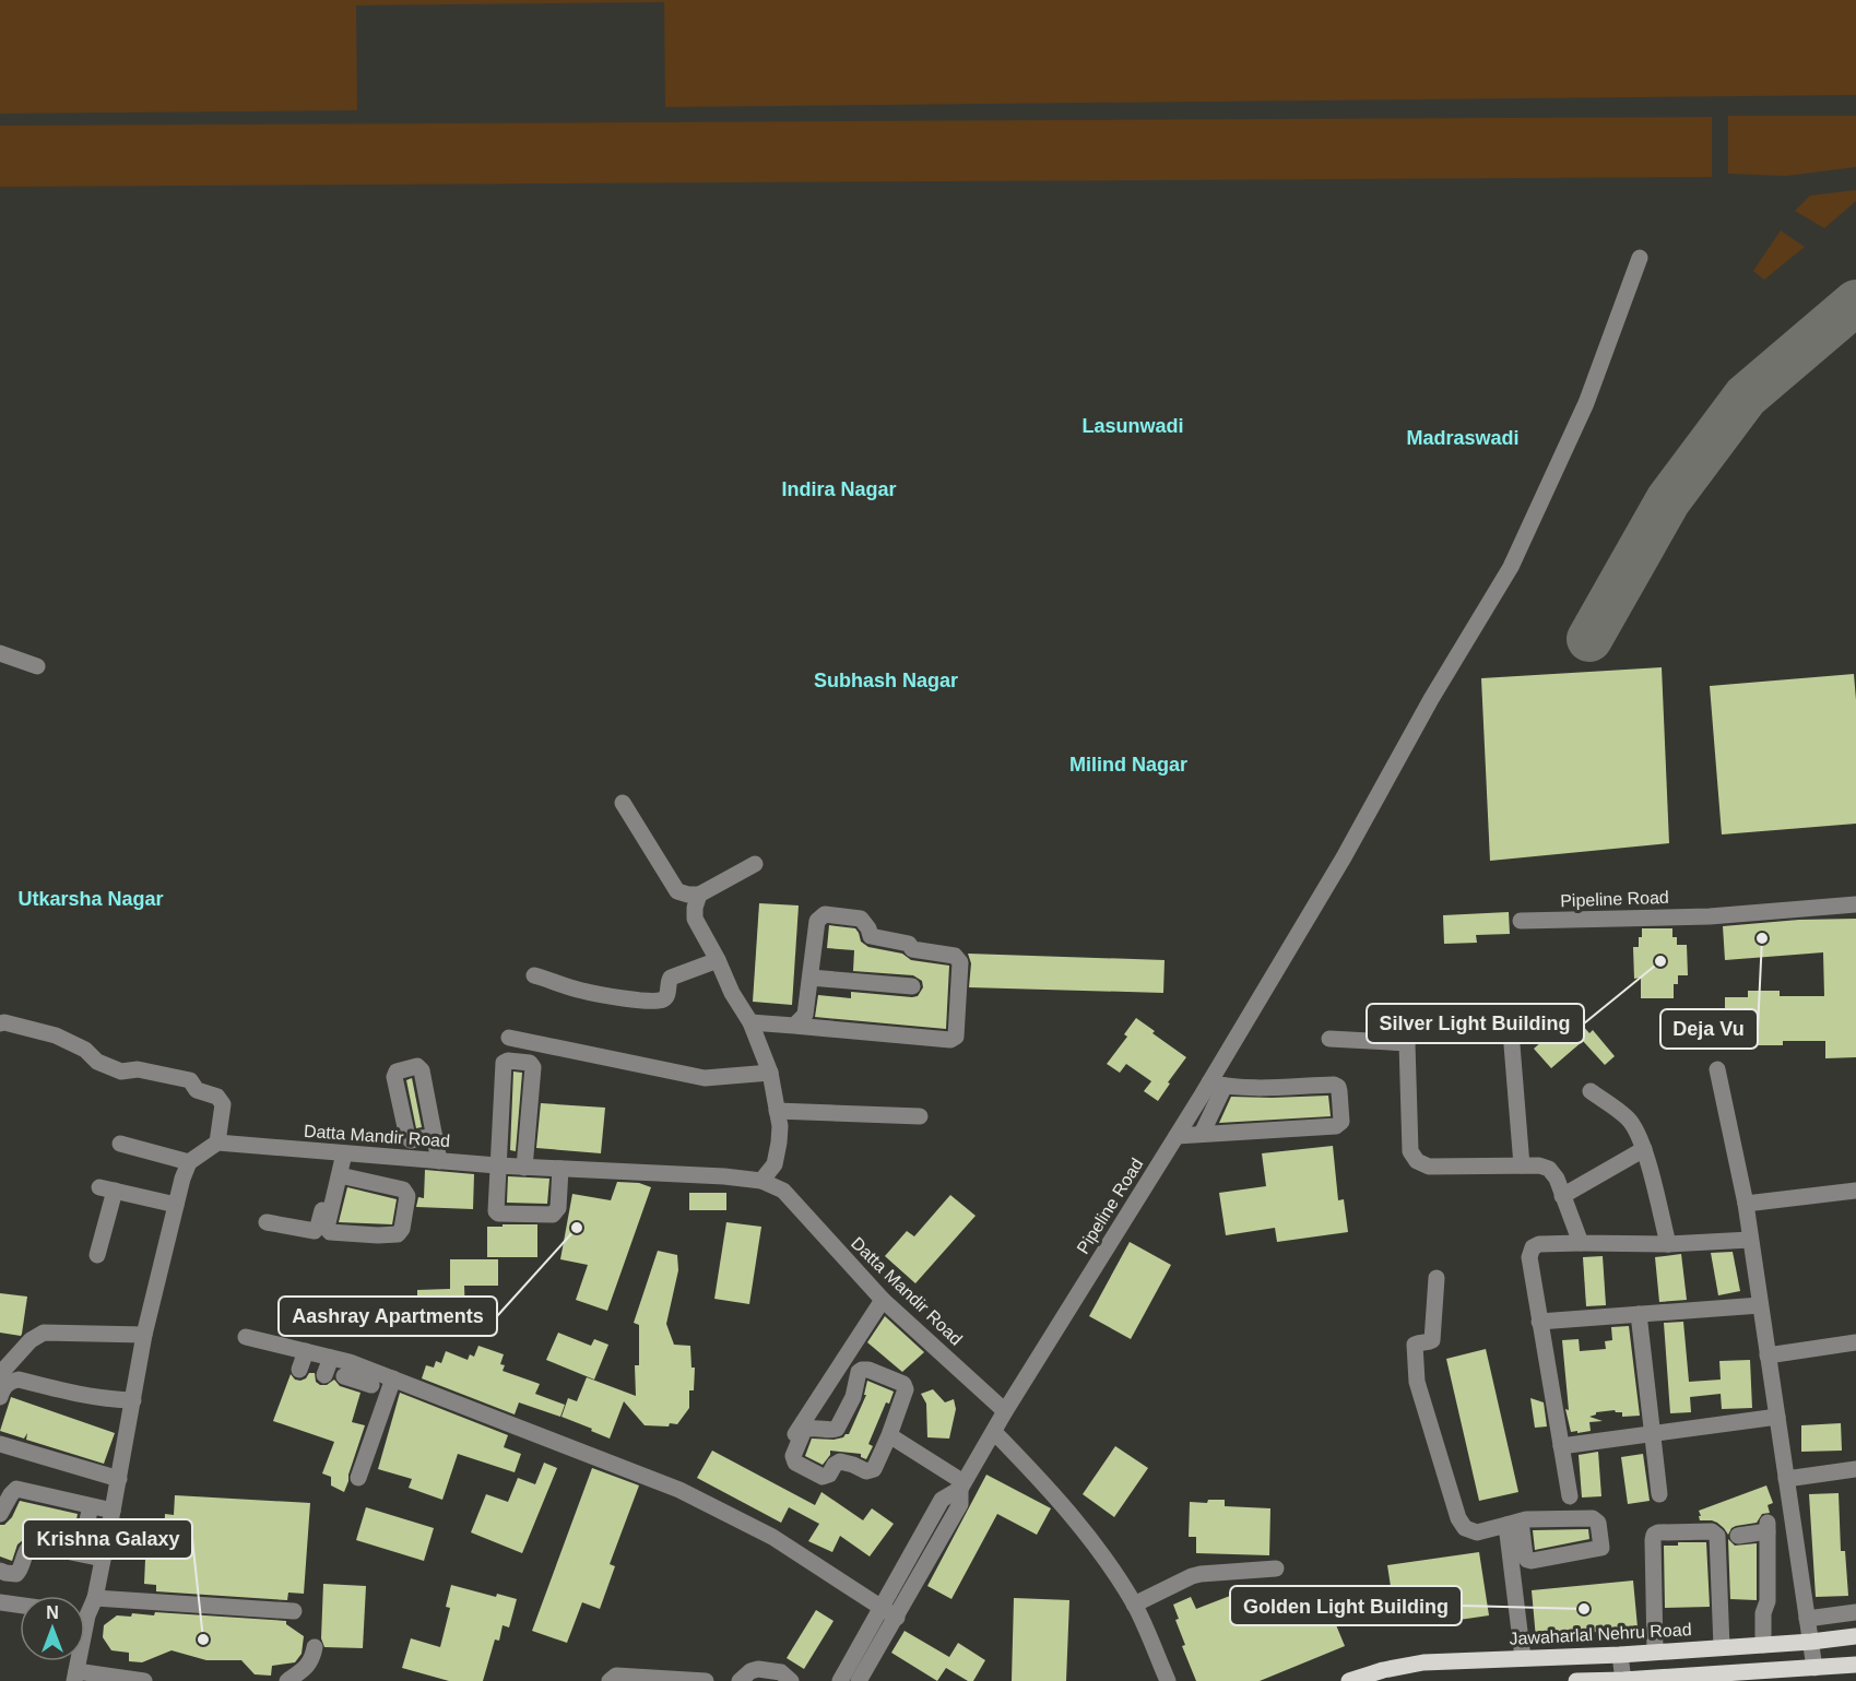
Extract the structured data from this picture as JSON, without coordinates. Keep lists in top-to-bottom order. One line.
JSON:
{"streets":{"main road":["Jawaharlal Nehru Road"],"street":["Pipeline Road","Datta Mandir Road"]},"crossings":[["Pipeline Road","Datta Mandir Road"]],"districts":["Lasunwadi","Madraswadi","Indira Nagar","Subhash Nagar","Milind Nagar","Utkarsha Nagar"],"places":["Deja Vu","Silver Light Building","Aashray Apartments","Golden Light Building","Krishna Galaxy"],"north":"top"}
